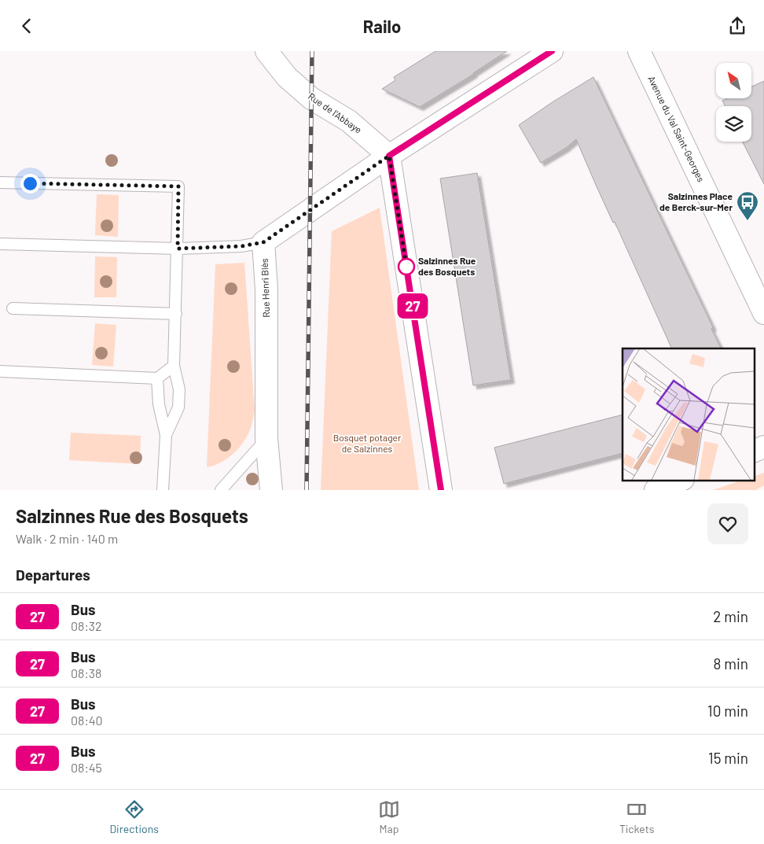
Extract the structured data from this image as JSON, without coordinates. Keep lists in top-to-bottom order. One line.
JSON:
{"streets":{"street":["Rue de l'Abbaye","Avenue du Val Saint-Georges","Rue Henri Blès"]},"parks":["Bosquet potager de Salzinnes"],"places":{"bus stop":["Salzinnes Place de Berck-sur-Mer"],"other":["Salzinnes Rue des Bosquets"]},"lines":["bus line 27"],"north":"top left","page":{"header":"Railo","on_map":"27","heading":[["Salzinnes Rue des Bosquets","Walk · 2 min · 140 m"],"Departures"],"list":[{"mark":"27","name":"Bus","note":"08:32","value":"2 min"},{"mark":"27","name":"Bus","note":"08:38","value":"8 min"},{"mark":"27","name":"Bus","note":"08:40","value":"10 min"},{"mark":"27","name":"Bus","note":"08:45","value":"15 min"}],"tabs":["Directions","Map","Tickets"]}}
